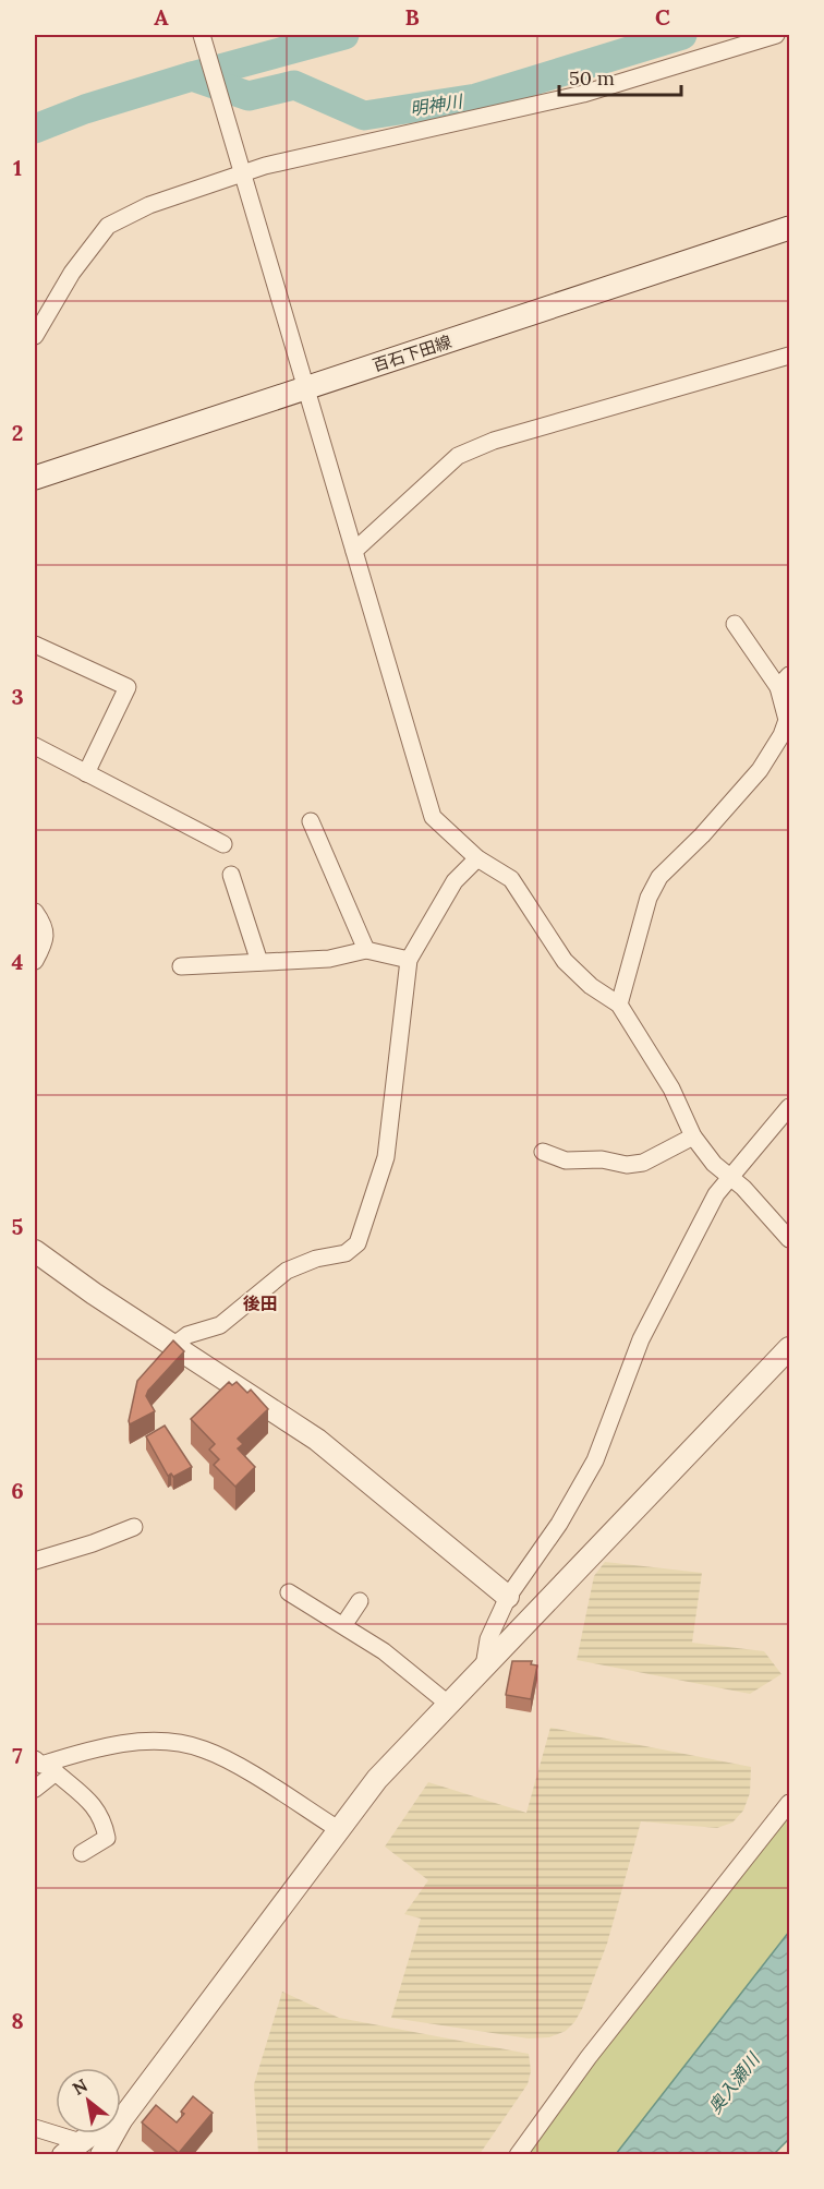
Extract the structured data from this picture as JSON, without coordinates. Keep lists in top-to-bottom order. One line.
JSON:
{"streets":{"main road":["百石下田線"]},"districts":["後田"],"water":["明神川","奥入瀬川"],"scale_bar":"50 m","north":"top left","grid":{"columns":["A","B","C"],"rows":["1","2","3","4","5","6","7","8"]}}
